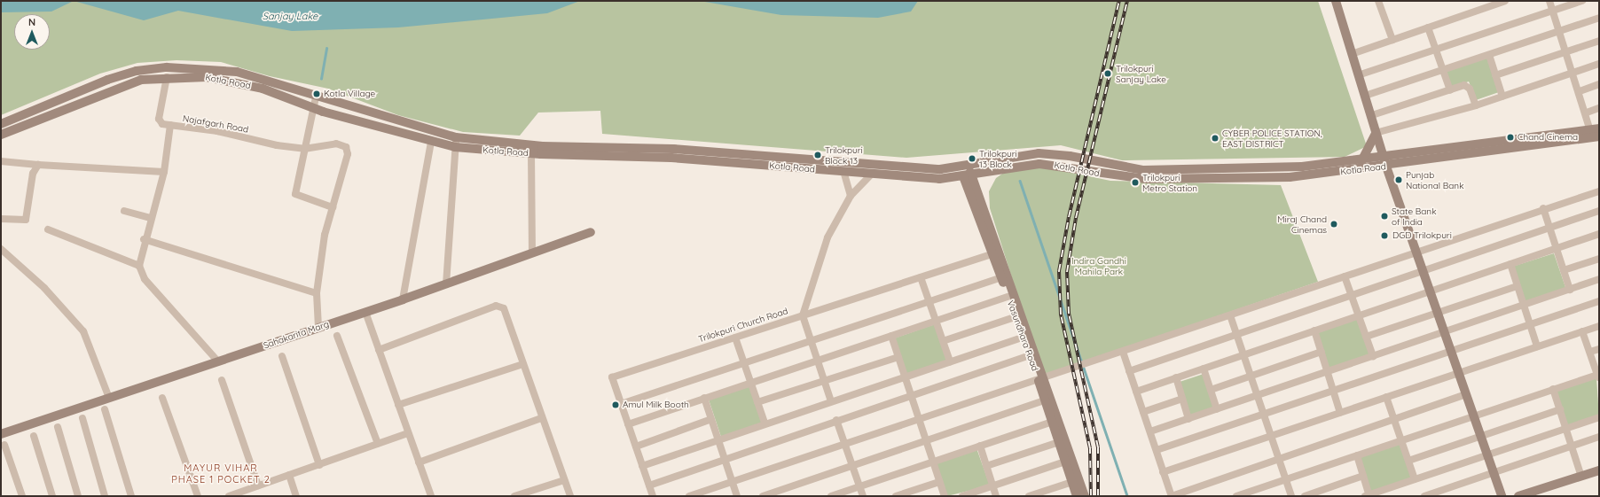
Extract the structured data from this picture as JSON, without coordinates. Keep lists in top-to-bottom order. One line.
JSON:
{"streets":{"main road":["Kotla Road","Sahakarita Marg","Vasundhara Road"],"street":["Najafgarh Road","Trilokpuri Church Road"]},"crossings":[["Kotla Road","Vasundhara Road"],["Trilokpuri Church Road","Vasundhara Road"]],"districts":["MAYUR VIHAR PHASE 1 POCKET 2"],"water":["Sanjay Lake"],"parks":["Indira Gandhi Mahila Park"],"places":["Trilokpuri Sanjay Lake","Kotla Village","Chand Cinema","CYBER POLICE STATION, EAST DISTRICT","Trilokpuri Block 13","Trilokpuri 13 Block","Punjab National Bank","Trilokpuri Metro Station","State Bank of India","Miraj Chand Cinemas","DGD Trilokpuri","Amul Milk Booth"],"north":"top"}
